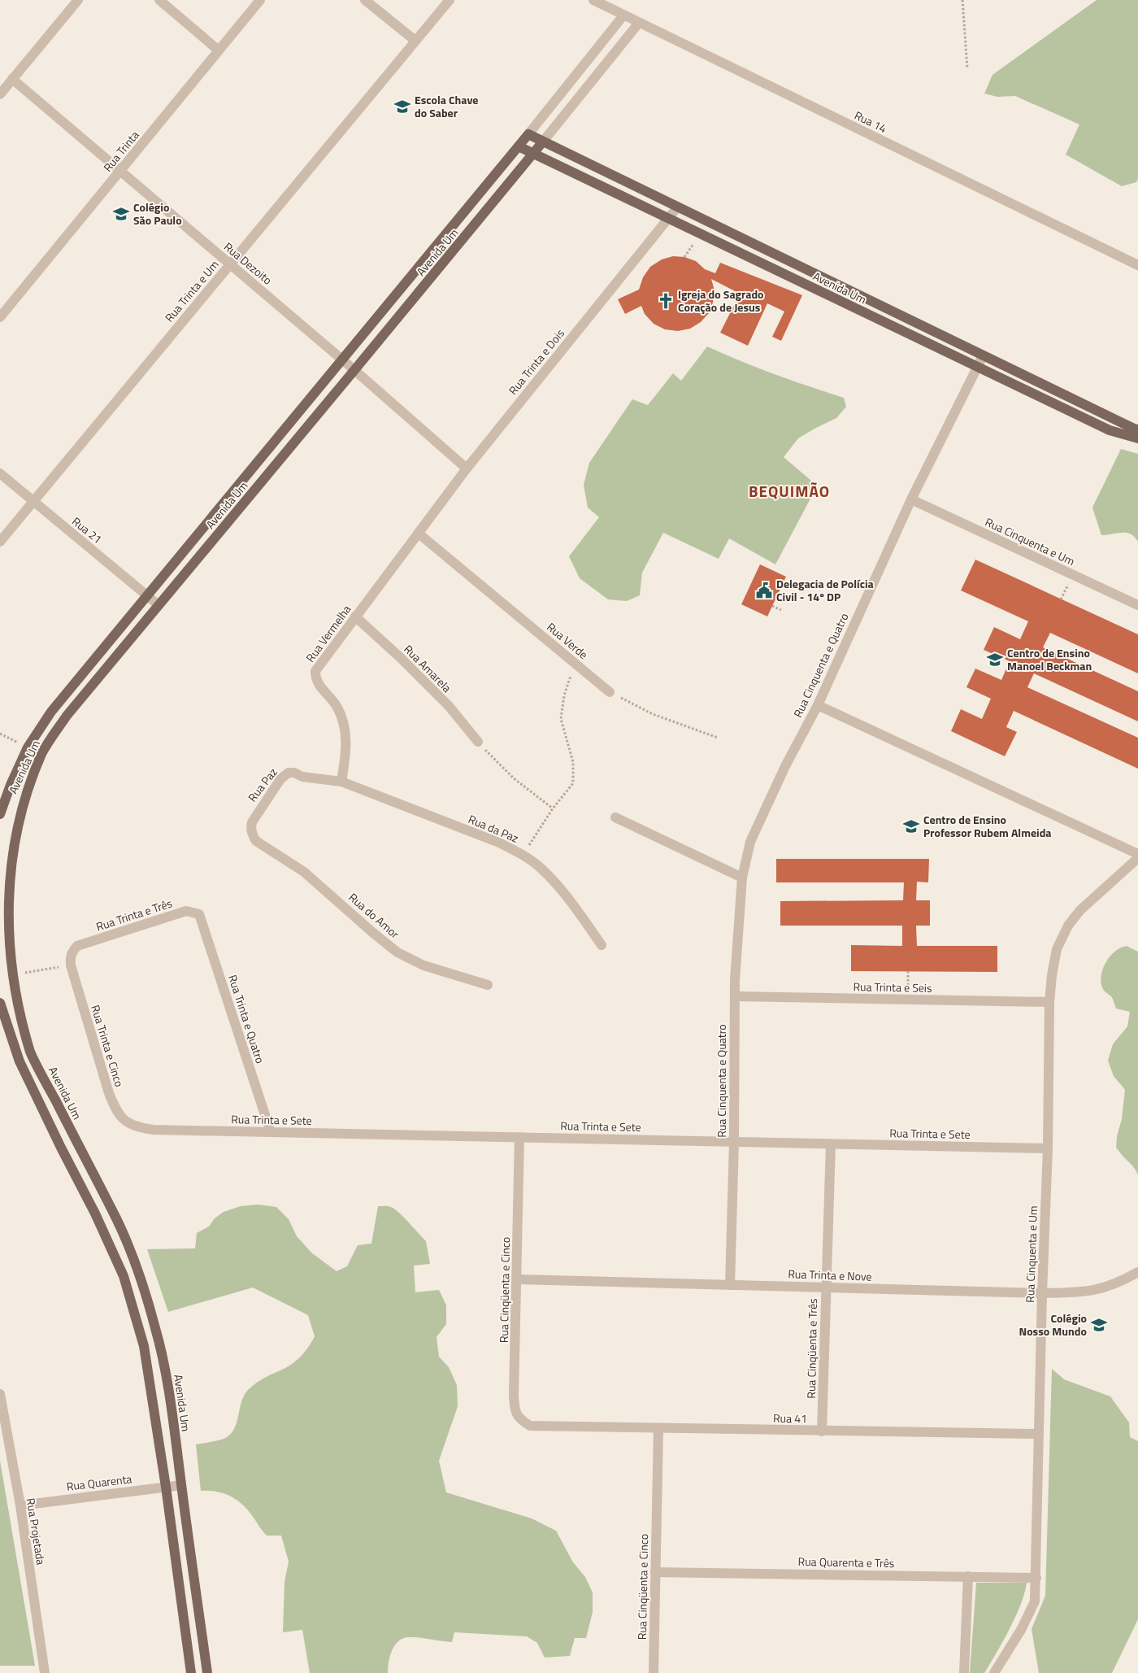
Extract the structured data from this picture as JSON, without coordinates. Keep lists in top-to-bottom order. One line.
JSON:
{"streets":{"main road":["Avenida Um"],"street":["Rua 14","Rua Trinta","Rua Dezoito","Rua Trinta e Um","Rua Trinta e Dois","Rua 21","Rua Cinquenta e Um","Rua Vermelha","Rua Verde","Rua Cinquenta e Quatro","Rua Amarela","Rua Paz","Rua da Paz","Rua Trinta e Três","Rua do Amor","Rua Trinta e Seis","Rua Trinta e Quatro","Rua Trinta e Cinco","Rua Trinta e Sete","Rua Trinta e Nove","Rua Cinqüenta e Cinco","Rua Cinqüenta e Três","Rua 41","Rua Quarenta","Rua Projetada","Rua Quarenta e Três"]},"crossings":[["Rua 14","Avenida Um"],["Rua Trinta","Rua Dezoito"],["Avenida Um","Rua Dezoito"],["Avenida Um","Rua Trinta e Dois"],["Avenida Um","Rua 21"],["Avenida Um","Rua Cinquenta e Quatro"],["Avenida Um","Rua Quarenta"],["Rua Dezoito","Rua Trinta e Um"],["Rua Dezoito","Rua Trinta e Dois"],["Rua Trinta e Um","Rua 21"],["Rua Trinta e Dois","Rua Vermelha"],["Rua Trinta e Dois","Rua Verde"],["Rua Cinquenta e Um","Rua Cinquenta e Quatro"],["Rua Cinquenta e Um","Rua Trinta e Seis"],["Rua Cinquenta e Um","Rua Trinta e Sete"],["Rua Cinquenta e Um","Rua Trinta e Nove"],["Rua Cinquenta e Um","Rua 41"],["Rua Cinquenta e Um","Rua Quarenta e Três"],["Rua Vermelha","Rua Verde"],["Rua Vermelha","Rua Amarela"],["Rua Vermelha","Rua Paz"],["Rua Vermelha","Rua da Paz"],["Rua Cinquenta e Quatro","Rua Trinta e Seis"],["Rua Cinquenta e Quatro","Rua Trinta e Sete"],["Rua Cinquenta e Quatro","Rua Trinta e Nove"],["Rua Paz","Rua da Paz"],["Rua Paz","Rua do Amor"],["Rua Trinta e Três","Rua Trinta e Quatro"],["Rua Trinta e Três","Rua Trinta e Cinco"],["Rua Trinta e Quatro","Rua Trinta e Sete"],["Rua Trinta e Cinco","Rua Trinta e Sete"],["Rua Trinta e Sete","Rua Cinqüenta e Cinco"],["Rua Trinta e Sete","Rua Cinqüenta e Três"],["Rua Trinta e Nove","Rua Cinqüenta e Cinco"],["Rua Trinta e Nove","Rua Cinqüenta e Três"],["Rua Cinqüenta e Cinco","Rua 41"],["Rua Cinqüenta e Cinco","Rua Quarenta e Três"],["Rua Cinqüenta e Três","Rua 41"],["Rua Quarenta","Rua Projetada"]],"districts":["BEQUIMÃO"],"places":{"school or university":["Escola Chave do Saber","Colégio São Paulo","Centro de Ensino Manoel Beckman","Centro de Ensino Professor Rubem Almeida","Colégio Nosso Mundo"],"church":["Igreja do Sagrado Coração de Jesus"],"public building":["Delegacia de Polícia Civil - 14º DP"]}}
